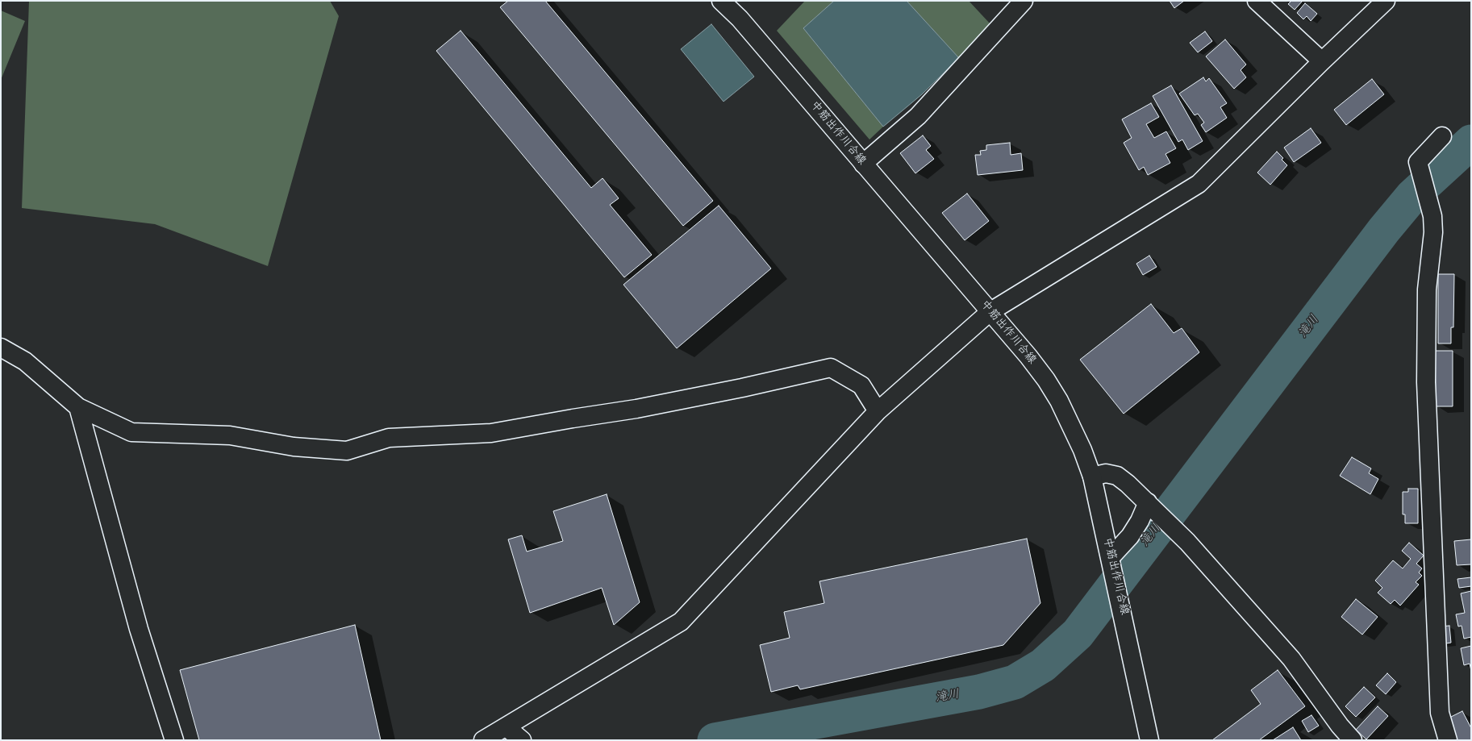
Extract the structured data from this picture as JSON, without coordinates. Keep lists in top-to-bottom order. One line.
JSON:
{"streets":{"street":["中筋出作川合線"]},"water":["滝川"]}
